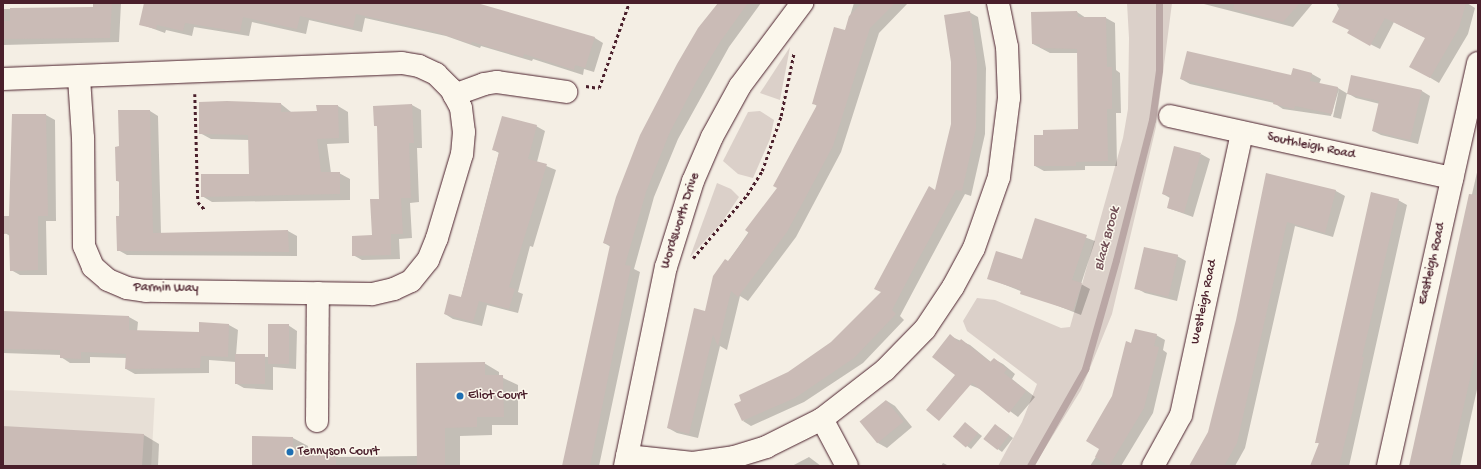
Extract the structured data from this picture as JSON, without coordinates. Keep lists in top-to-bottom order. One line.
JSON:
{"streets":{"street":["Southleigh Road","Wordsworth Drive","Eastleigh Road","Parmin Way","Westleigh Road"]},"crossings":[["Southleigh Road","Eastleigh Road"],["Southleigh Road","Westleigh Road"]],"water":["Black Brook"],"places":["Eliot Court","Tennyson Court"]}
